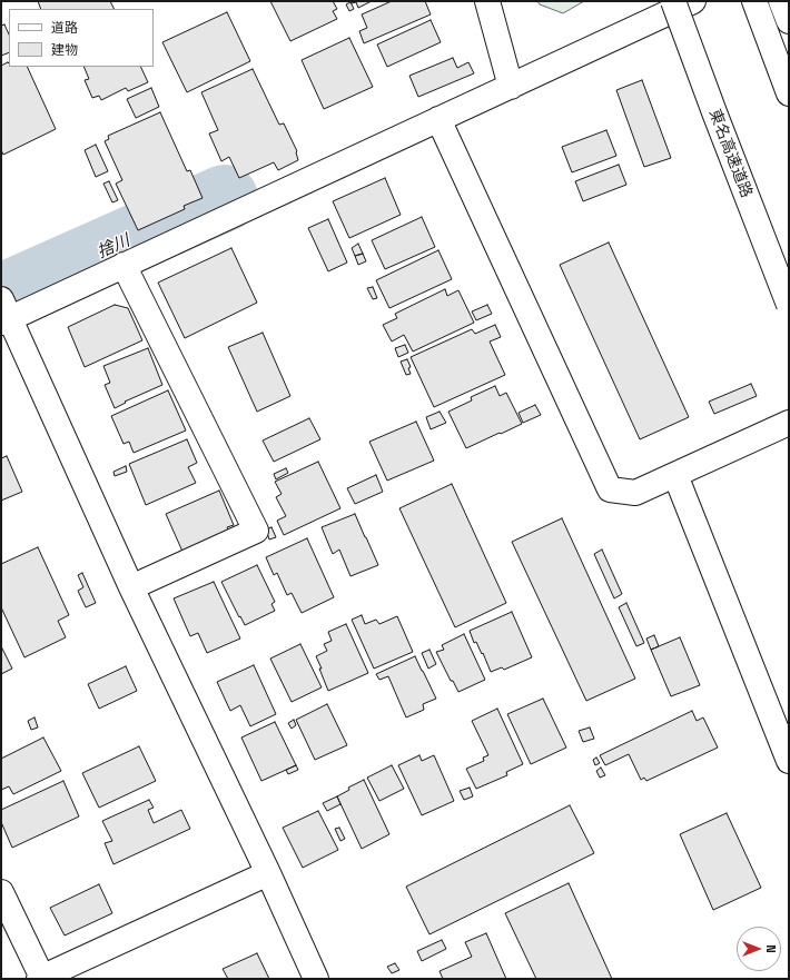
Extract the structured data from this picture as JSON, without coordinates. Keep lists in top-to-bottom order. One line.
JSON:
{"streets":{"main road":["東名高速道路"]},"water":["捨川"],"legend":["道路","建物"],"north":"right"}
